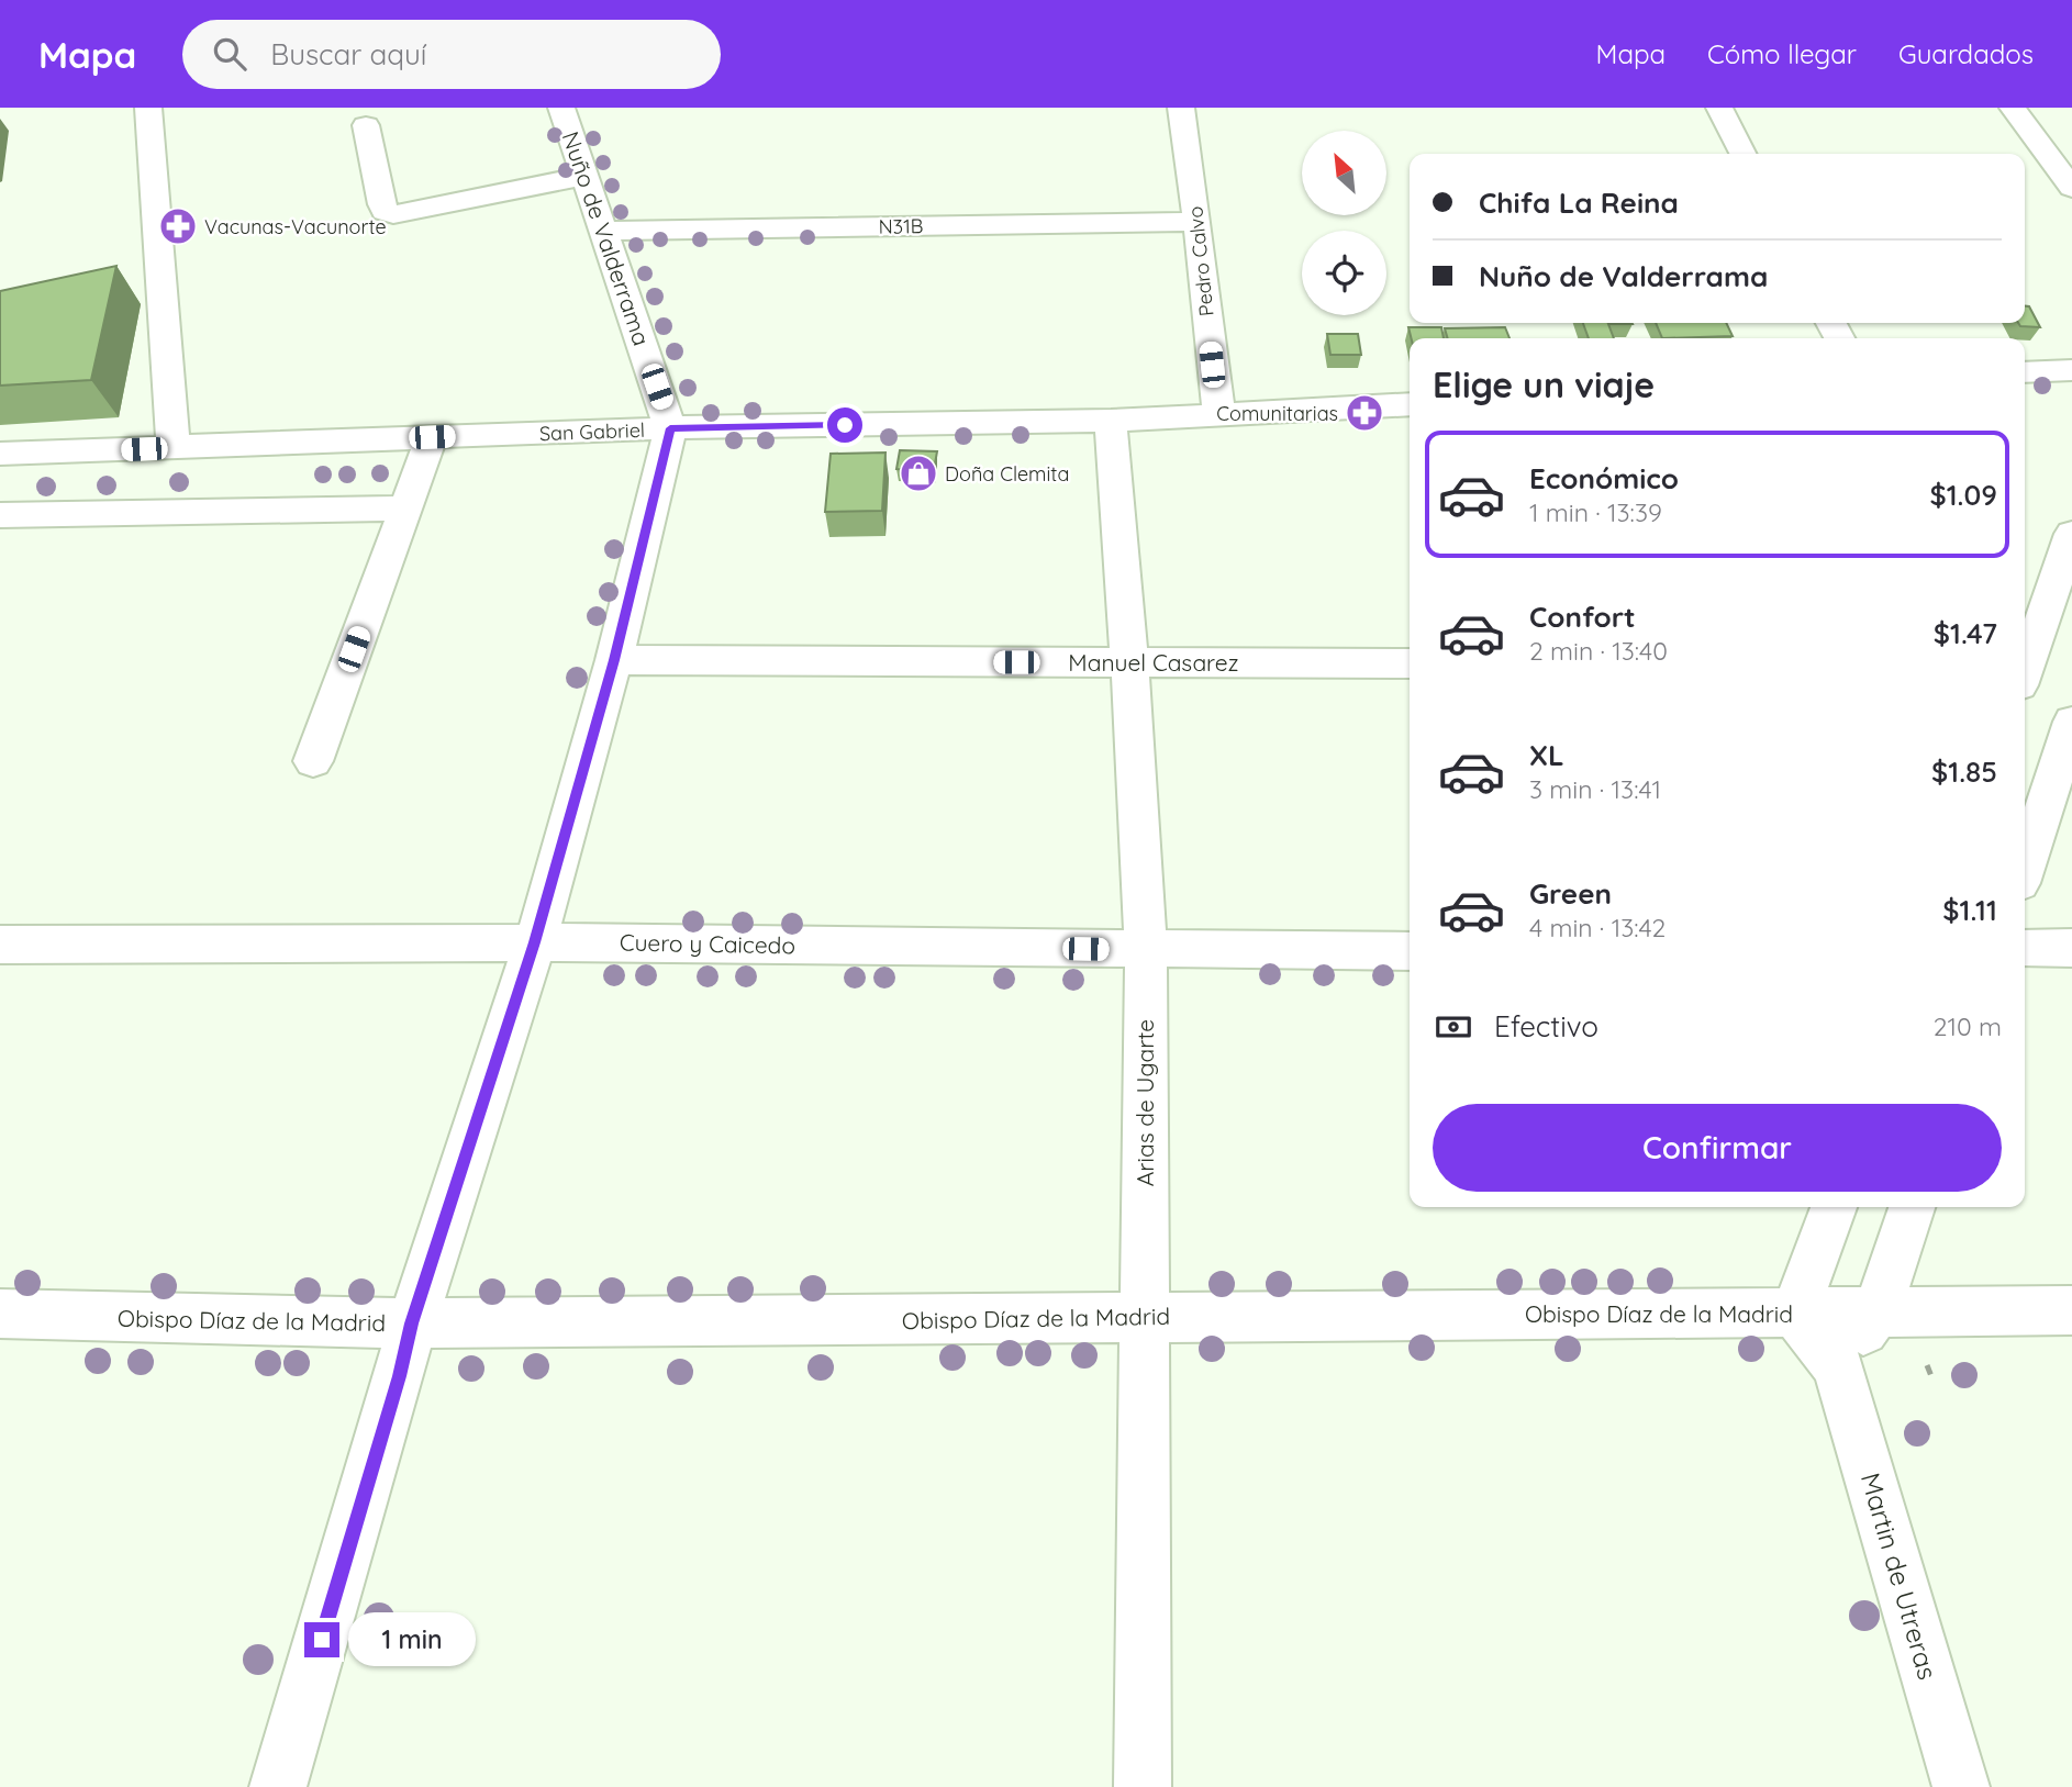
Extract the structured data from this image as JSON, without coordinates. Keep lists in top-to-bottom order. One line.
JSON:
{"streets":{"street":["N31B","Nuño de Valderrama","Pedro Calvo","San Gabriel","Manuel Casarez","Cuero y Caicedo","Arias de Ugarte","Obispo Díaz de la Madrid","Martin de Utreras"]},"crossings":[["N31B","Nuño de Valderrama"],["N31B","Pedro Calvo"],["Nuño de Valderrama","San Gabriel"],["Pedro Calvo","San Gabriel"],["San Gabriel","Arias de Ugarte"],["Manuel Casarez","Arias de Ugarte"],["Cuero y Caicedo","Arias de Ugarte"],["Arias de Ugarte","Obispo Díaz de la Madrid"],["Obispo Díaz de la Madrid","Martin de Utreras"]],"places":{"pharmacy":["Vacunas-Vacunorte","Comunitarias"],"shop":["Doña Clemita"]},"north":"top left","page":{"header":"Mapa","search":"Buscar aquí","nav":["Mapa","Cómo llegar","Guardados"],"banner":["Chifa La Reina","Nuño de Valderrama"],"heading":"Elige un viaje","list":[{"name":"Económico","note":"1 min · 13:39","value":"$1.09"},{"name":"Confort","note":"2 min · 13:40","value":"$1.47"},{"name":"XL","note":"3 min · 13:41","value":"$1.85"},{"name":"Green","note":"4 min · 13:42","value":"$1.11"}],"pay":["Efectivo","210 m"],"buttons":"Confirmar","bubble":"1 min"}}
